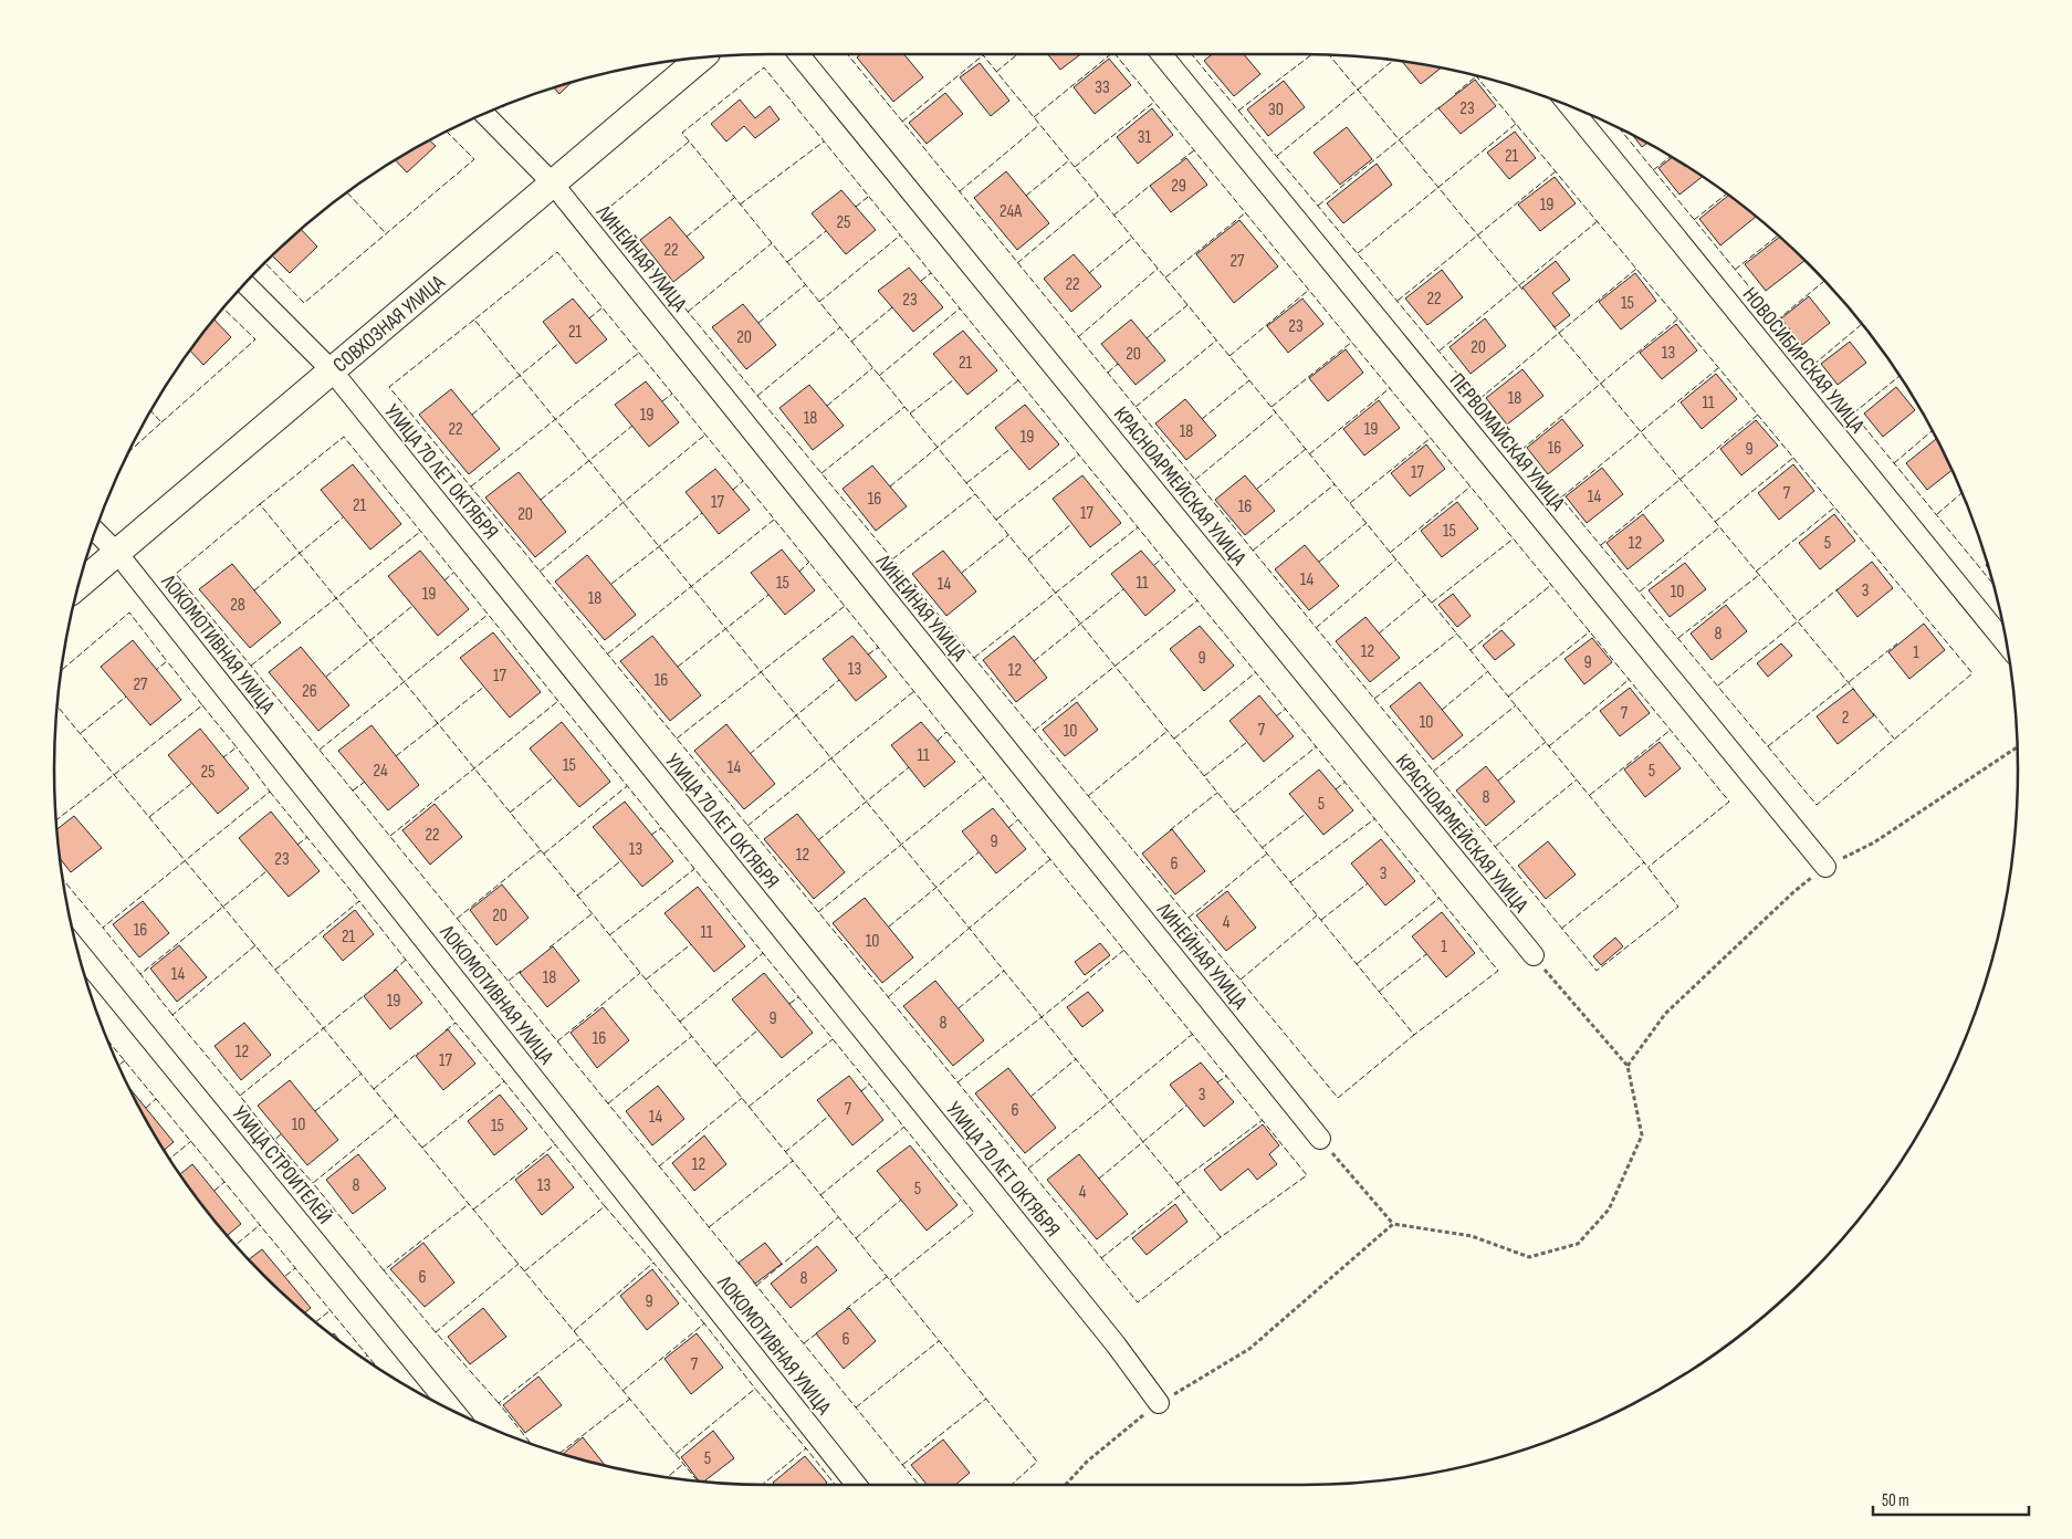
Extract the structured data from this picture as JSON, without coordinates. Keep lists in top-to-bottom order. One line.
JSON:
{"streets":{"street":["ЛИНЕЙНАЯ УЛИЦА","СОВХОЗНАЯ УЛИЦА","НОВОСИБИРСКАЯ УЛИЦА","ПЕРВОМАЙСКАЯ УЛИЦА","УЛИЦА 70 ЛЕТ ОКТЯБРЯ","КРАСНОАРМЕЙСКАЯ УЛИЦА","ЛОКОМОТИВНАЯ УЛИЦА","УЛИЦА СТРОИТЕЛЕЙ"]},"crossings":[["ЛИНЕЙНАЯ УЛИЦА","СОВХОЗНАЯ УЛИЦА"],["СОВХОЗНАЯ УЛИЦА","УЛИЦА 70 ЛЕТ ОКТЯБРЯ"],["СОВХОЗНАЯ УЛИЦА","ЛОКОМОТИВНАЯ УЛИЦА"]],"house_numbers":["33","23","30","31","21","29","19","24А","25","22","27","22","22","23","15","23","21","20","20","13","20","21","18","11","19","18","22","19","18","19","16","9","17","7","14","16","17","21","16","17","20","15","12","5","14","15","11","14","3","10","19","18","28","8","12","1","9","9","13","12","17","16","27","26","7","2","10","7","10","11","15","14","24","5","25","8","5","22","9","13","12","23","6","3","20","4","16","11","21","10","1","14","18","19","9","8","16","12","17","3","7","6","14","10","15","12","8","13","5","4","6","8","9","6","7","5"],"scale_bar":"50 m"}
